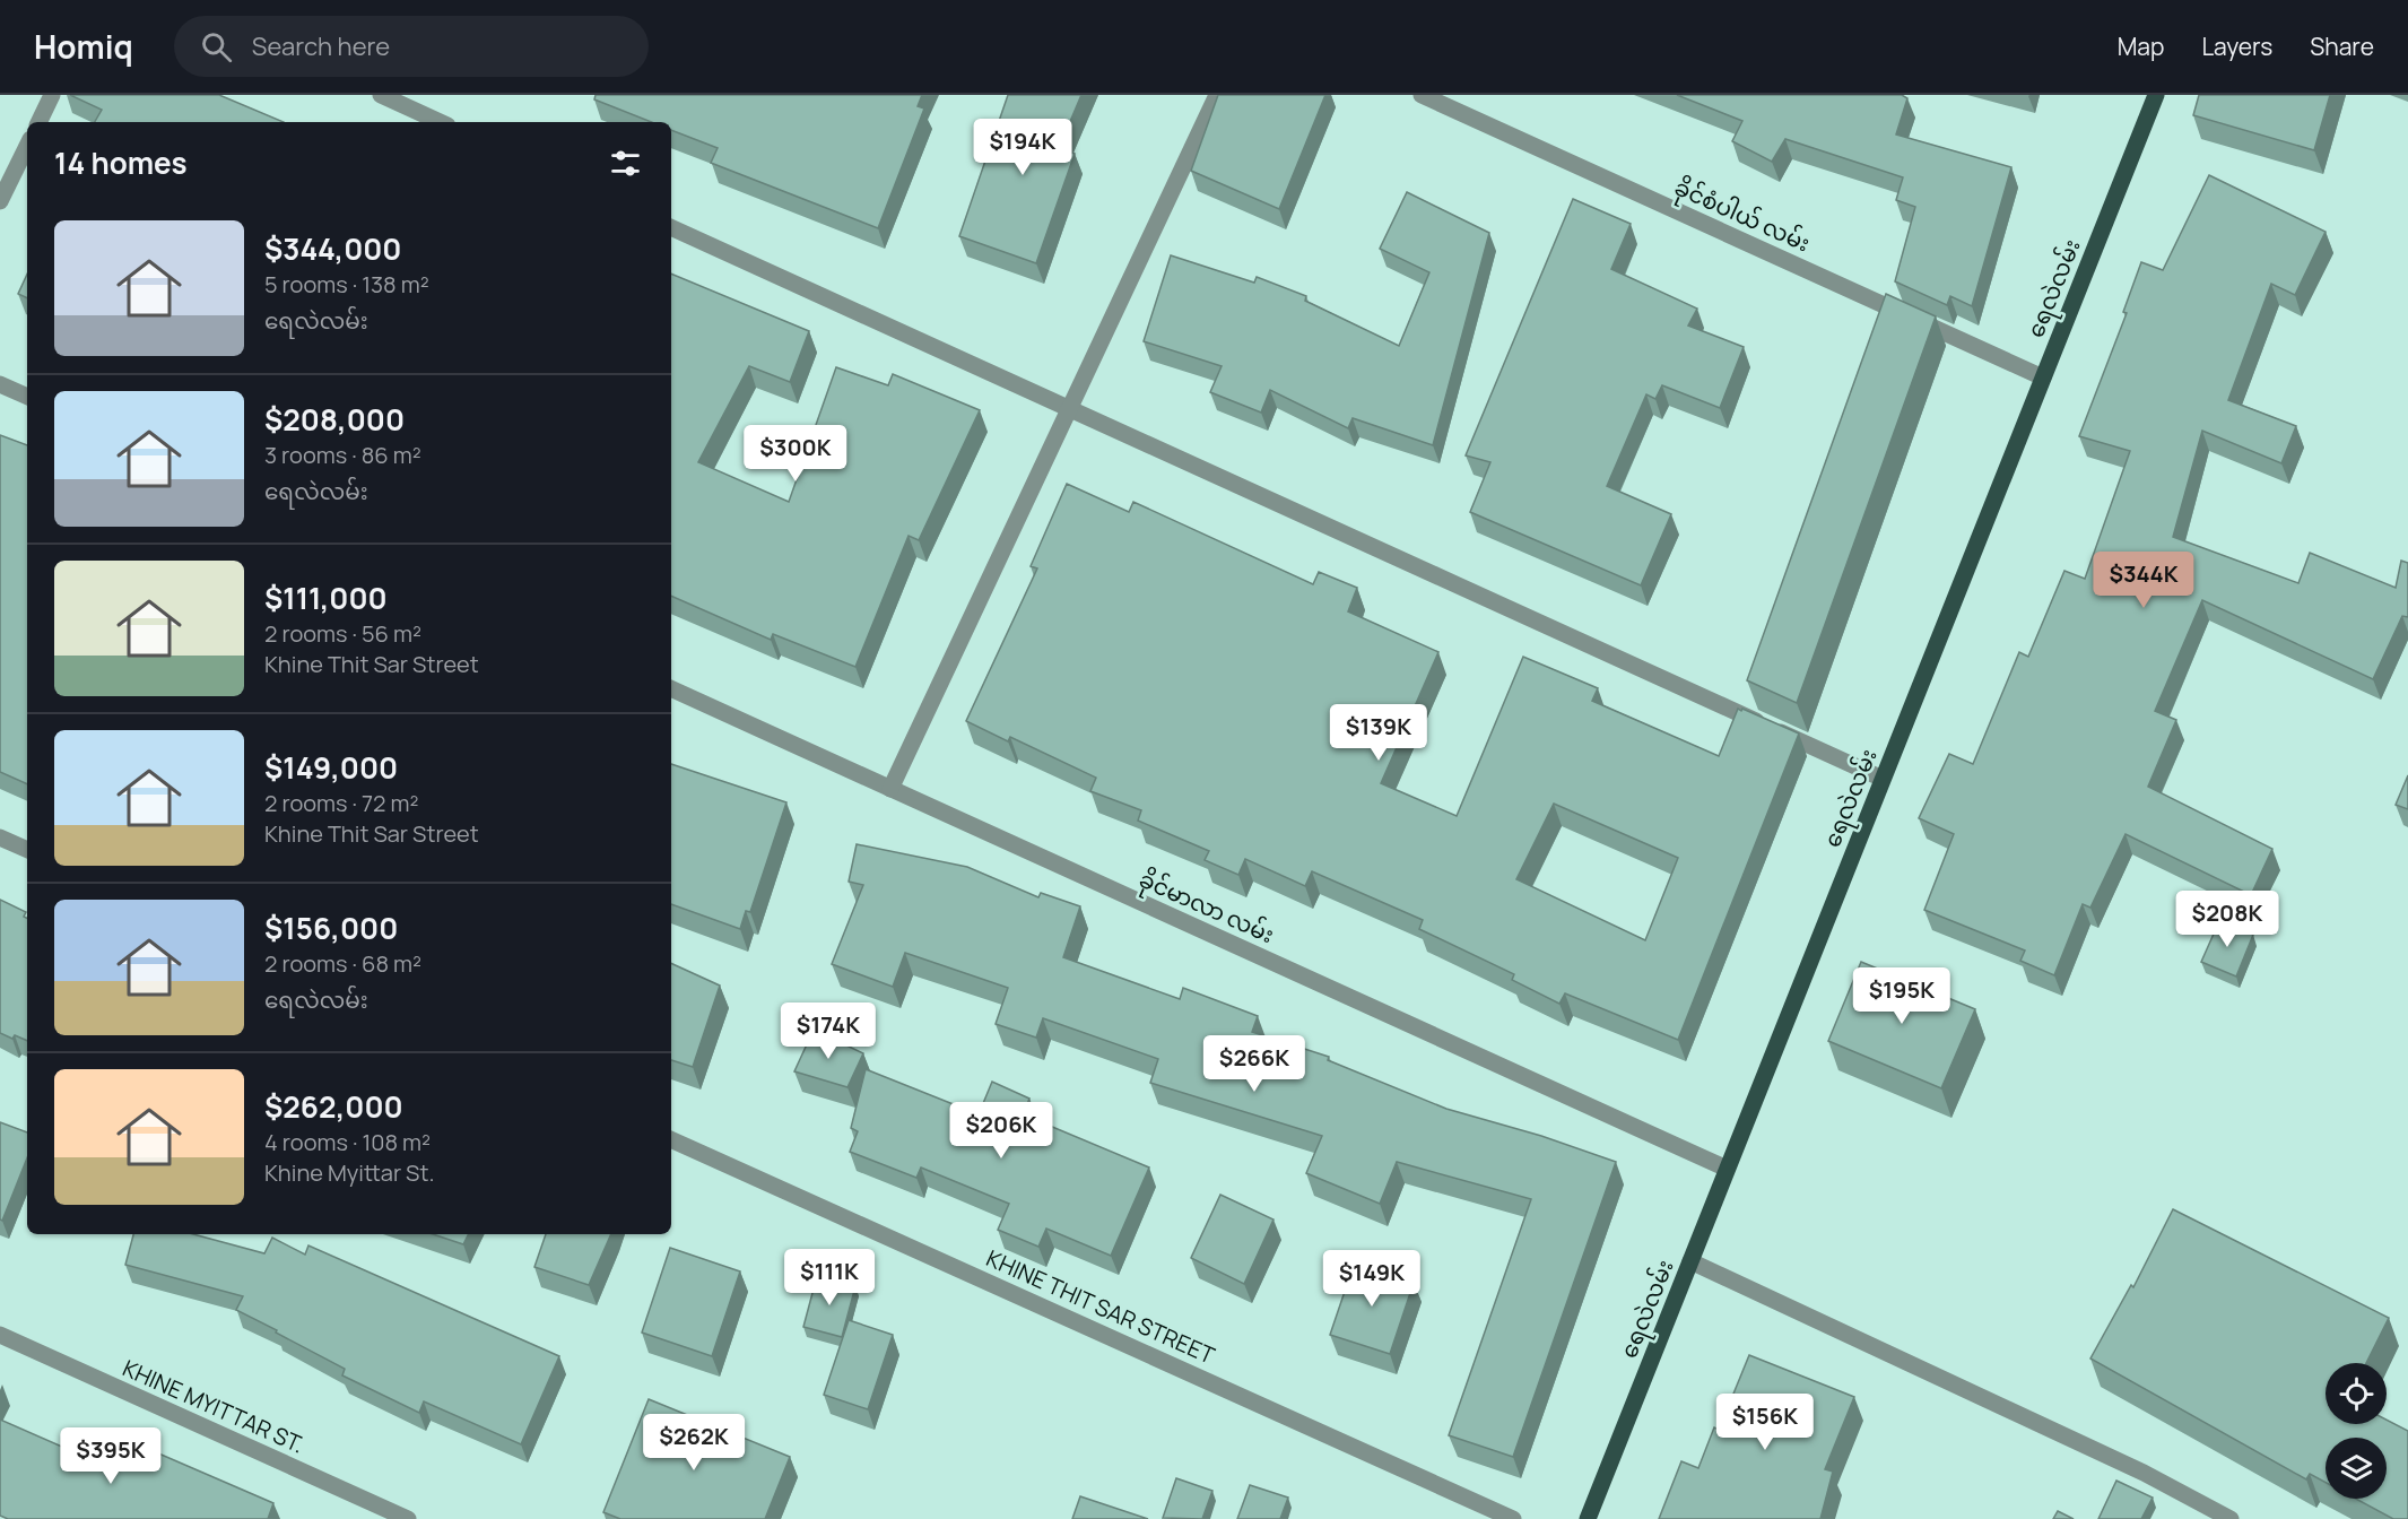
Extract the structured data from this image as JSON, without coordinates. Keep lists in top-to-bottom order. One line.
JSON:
{"streets":{"main road":["ရေလဲလမ်း"],"street":["ခိုင်စံပါယ် လမ်း","ခိုင်မာလာ လမ်း","KHINE THIT SAR STREET","KHINE MYITTAR ST."]},"crossings":[["ခိုင်စံပါယ် လမ်း","ရေလဲလမ်း"],["ရေလဲလမ်း","ခိုင်မာလာ လမ်း"]],"page":{"header":"Homiq","search":"Search here","nav":["Map","Layers","Share"],"price":["$194K","$300K","$344K","$139K","$208K","$195K","$174K","$266K","$206K","$111K","$149K","$156K","$262K","$395K"],"heading":"14 homes","list":[{"name":"$344,000","note":"5 rooms · 138 m² · ရေလဲလမ်း"},{"name":"$208,000","note":"3 rooms · 86 m² · ရေလဲလမ်း"},{"name":"$111,000","note":"2 rooms · 56 m² · Khine Thit Sar Street"},{"name":"$149,000","note":"2 rooms · 72 m² · Khine Thit Sar Street"},{"name":"$156,000","note":"2 rooms · 68 m² · ရေလဲလမ်း"},{"name":"$262,000","note":"4 rooms · 108 m² · Khine Myittar St."}]}}
